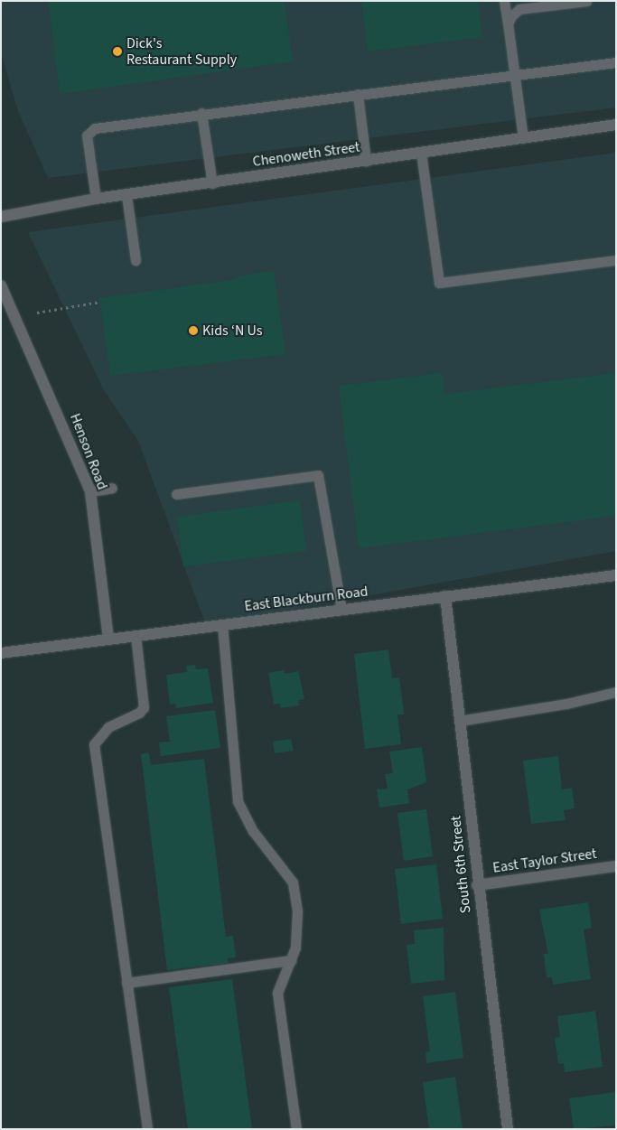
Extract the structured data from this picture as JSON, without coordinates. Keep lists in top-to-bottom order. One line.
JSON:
{"streets":{"street":["Chenoweth Street","Henson Road","East Blackburn Road","East Taylor Street","South 6th Street"]},"crossings":[["Henson Road","East Blackburn Road"],["East Blackburn Road","South 6th Street"],["East Taylor Street","South 6th Street"]],"places":["Dick's Restaurant Supply","Kids ‘N Us"]}
